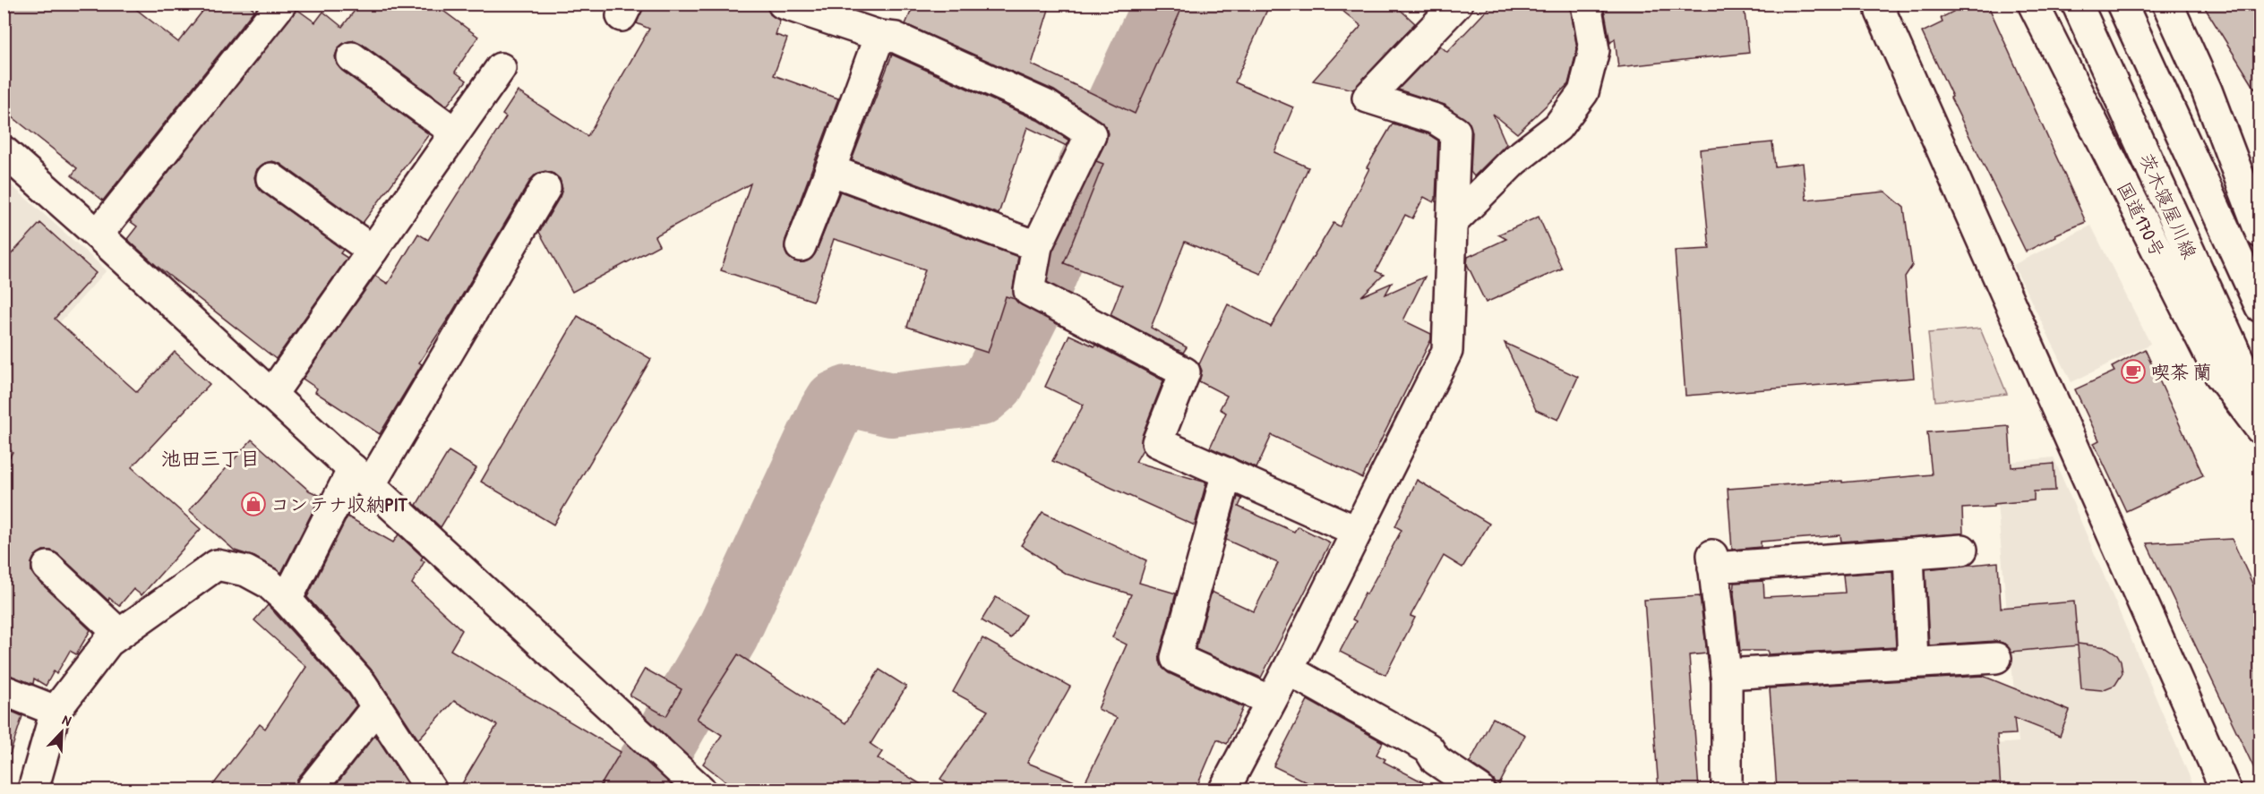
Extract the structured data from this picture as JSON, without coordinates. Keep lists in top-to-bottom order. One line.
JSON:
{"streets":{"main road":["茨木寝屋川線","国道170号"]},"districts":["池田三丁目"],"places":{"cafe":["喫茶 蘭"],"shop":["コンテナ収納PIT"]},"north":"top right"}
